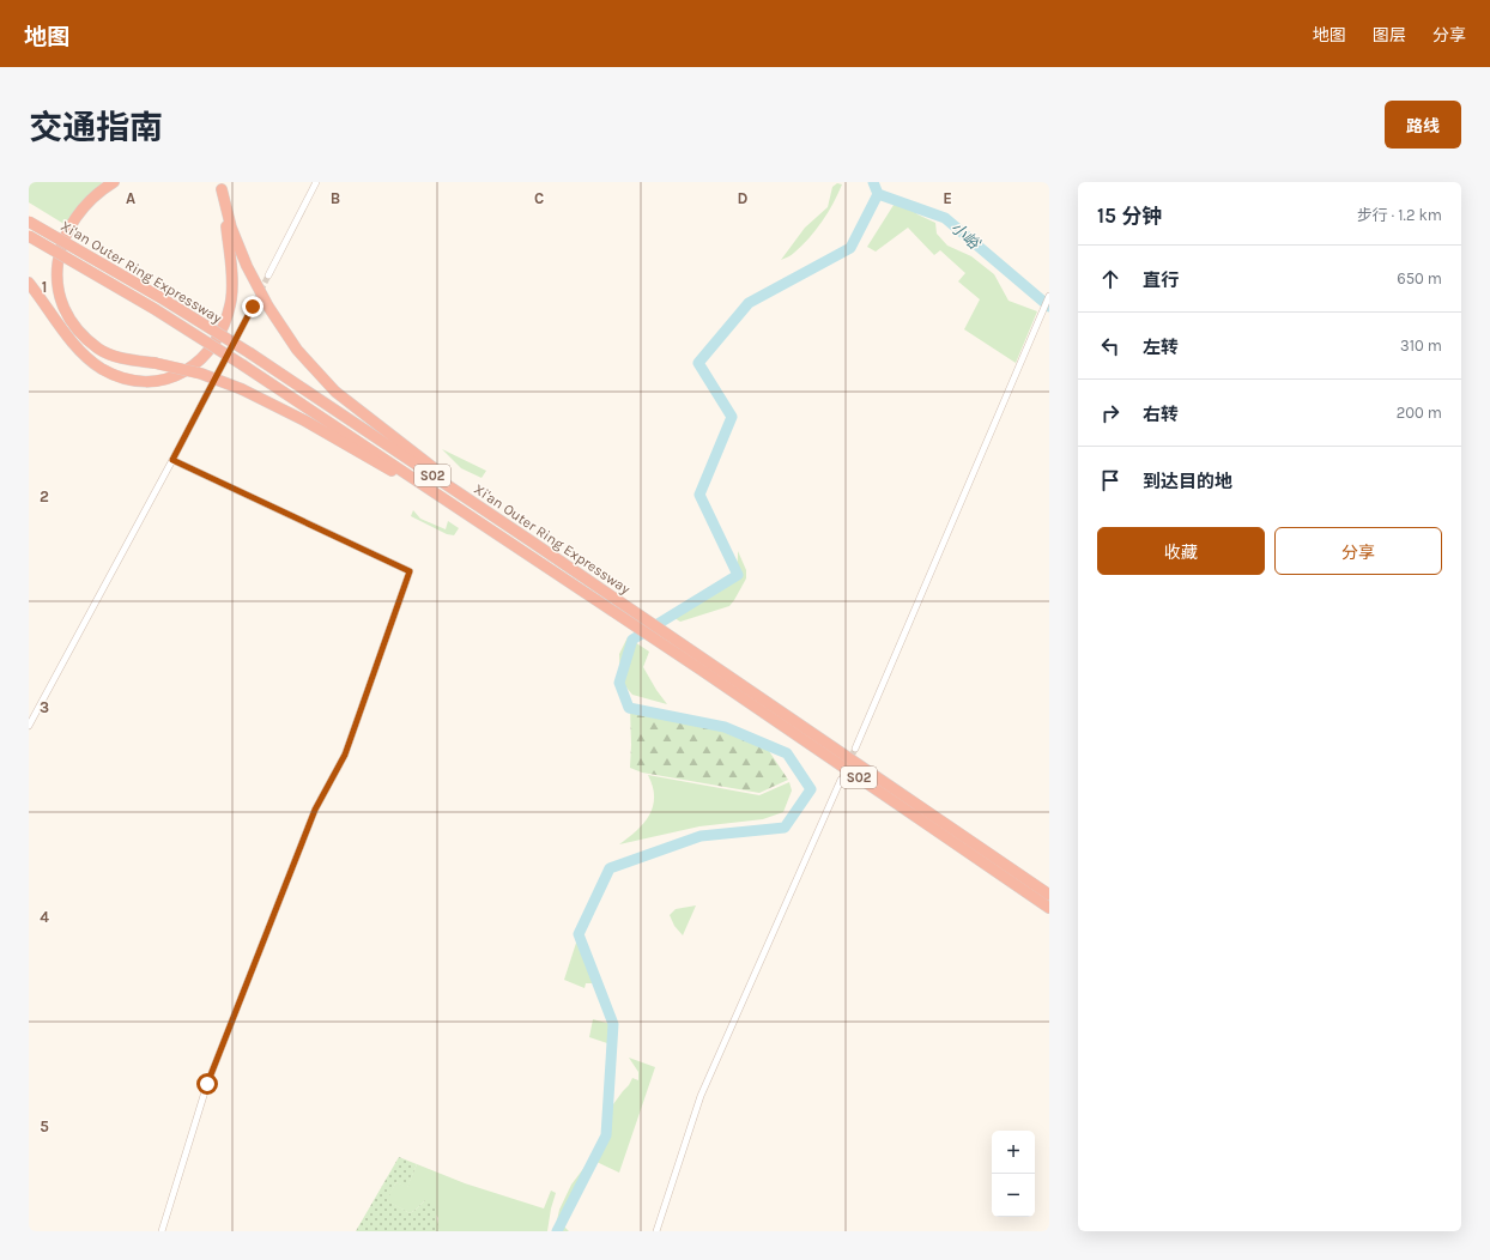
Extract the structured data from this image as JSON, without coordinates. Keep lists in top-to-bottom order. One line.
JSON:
{"streets":{"highway":["Xi'an Outer Ring Expressway","S02"]},"water":["小峪"],"page":{"header":"地图","nav":["地图","图层","分享"],"title":"交通指南","buttons":["路线",["收藏","分享"]],"heading":["15 分钟","步行 · 1.2 km"],"list":[["直行","650 m"],["左转","310 m"],["右转","200 m"],"到达目的地"],"map_buttons":["+","−"]},"grid":{"columns":["A","B","C","D","E"],"rows":["1","2","3","4","5"]}}
